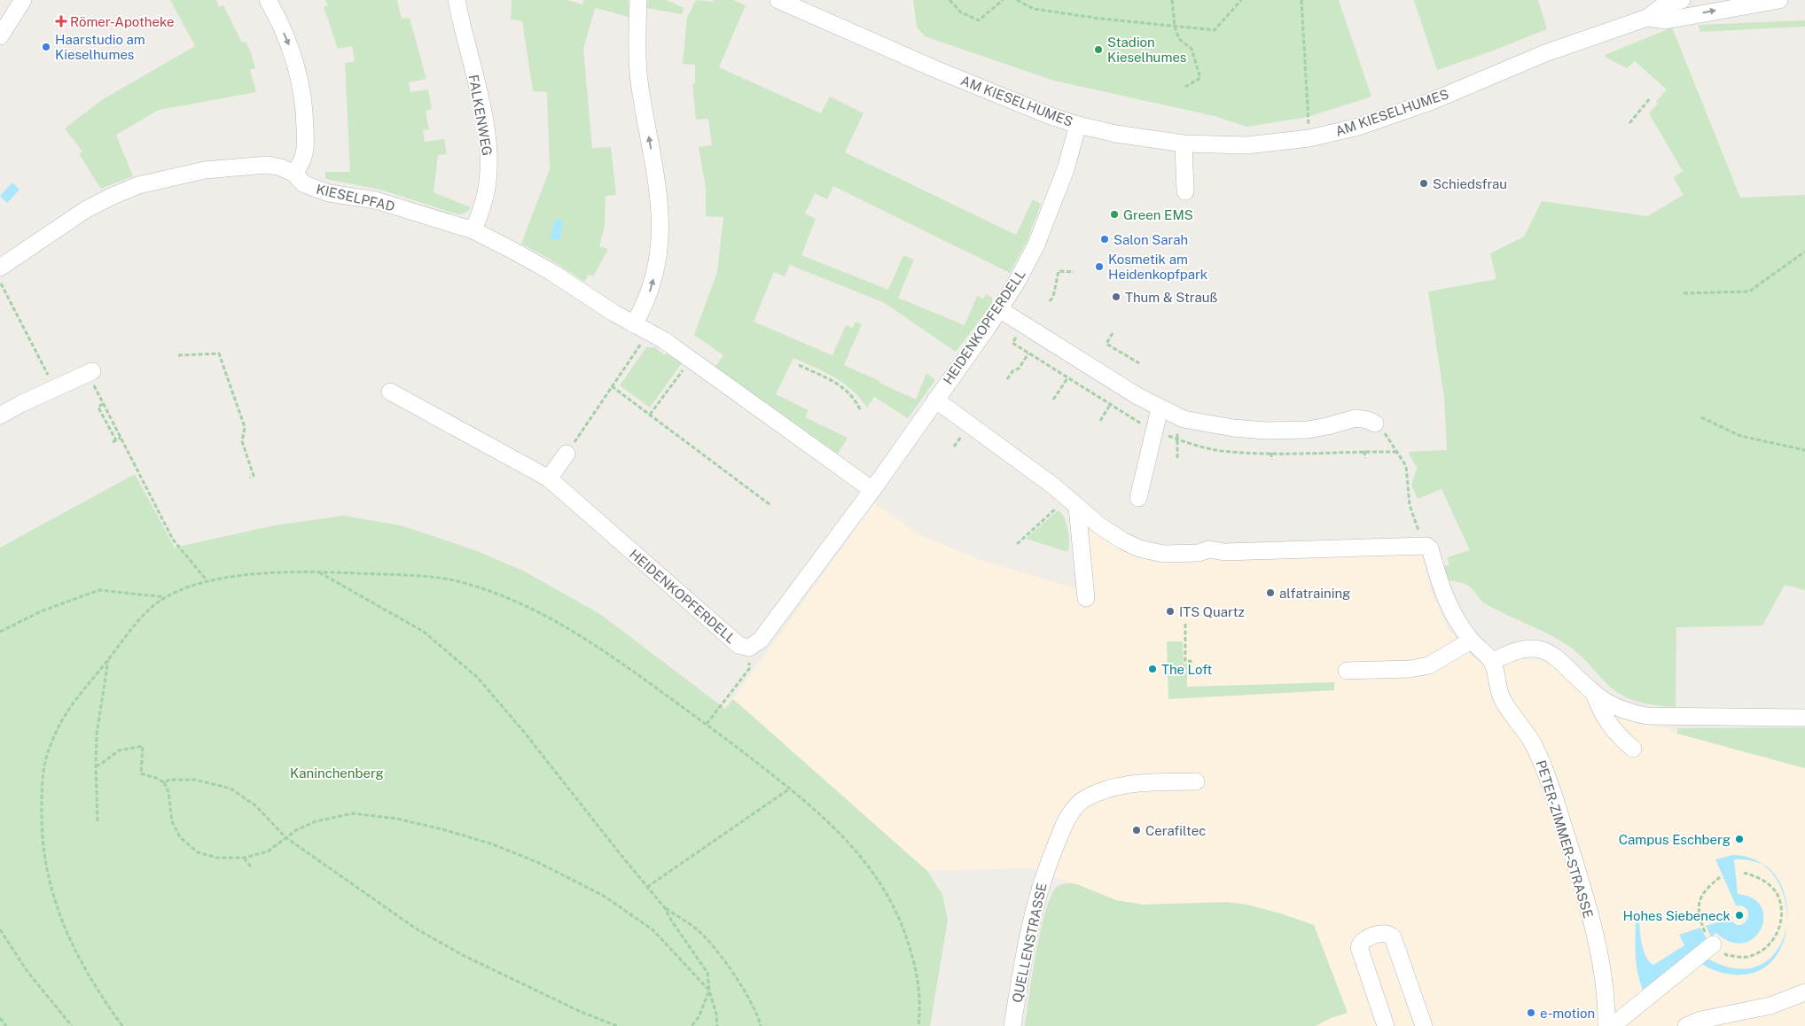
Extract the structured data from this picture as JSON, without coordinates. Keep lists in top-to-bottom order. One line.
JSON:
{"streets":{"street":["AM KIESELHUMES","FALKENWEG","KIESELPFAD","HEIDENKOPFERDELL","PETER-ZIMMER-STRASSE","QUELLENSTRASSE"]},"crossings":[["AM KIESELHUMES","HEIDENKOPFERDELL"],["FALKENWEG","KIESELPFAD"]],"parks":["Kaninchenberg"],"places":{"health":["Römer-Apotheke"],"other":["Haarstudio am Kieselhumes","Stadion Kieselhumes","Schiedsfrau","Green EMS","Salon Sarah","Kosmetik am Heidenkopfpark","Thum & Strauß","alfatraining","ITS Quartz","The Loft","Cerafiltec","Campus Eschberg","Hohes Siebeneck","e-motion"]}}
